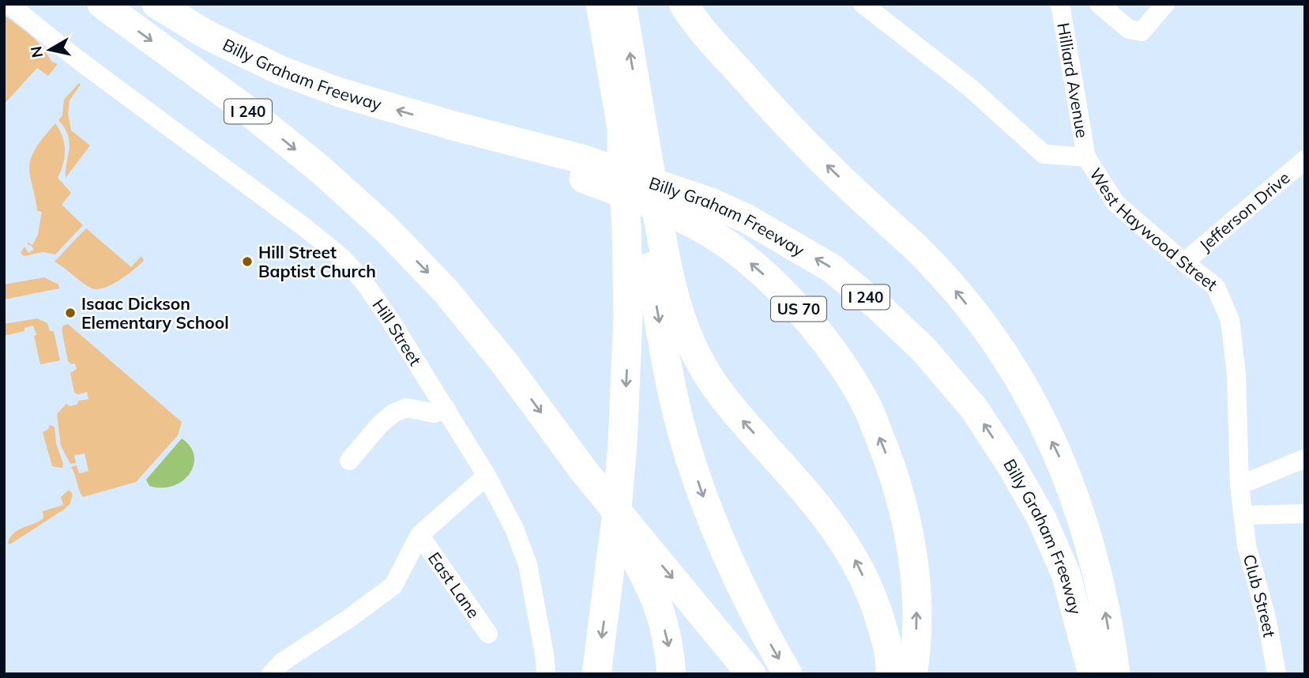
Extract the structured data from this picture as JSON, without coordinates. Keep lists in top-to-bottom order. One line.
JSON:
{"streets":{"highway":["Billy Graham Freeway","I 240","US 70"],"street":["Hilliard Avenue","Jefferson Drive","West Haywood Street","Hill Street","East Lane","Club Street"]},"crossings":[["Billy Graham Freeway","US 70"],["Hilliard Avenue","West Haywood Street"],["Jefferson Drive","West Haywood Street"],["West Haywood Street","Club Street"]],"places":["Hill Street Baptist Church","Isaac Dickson Elementary School"],"north":"left"}
